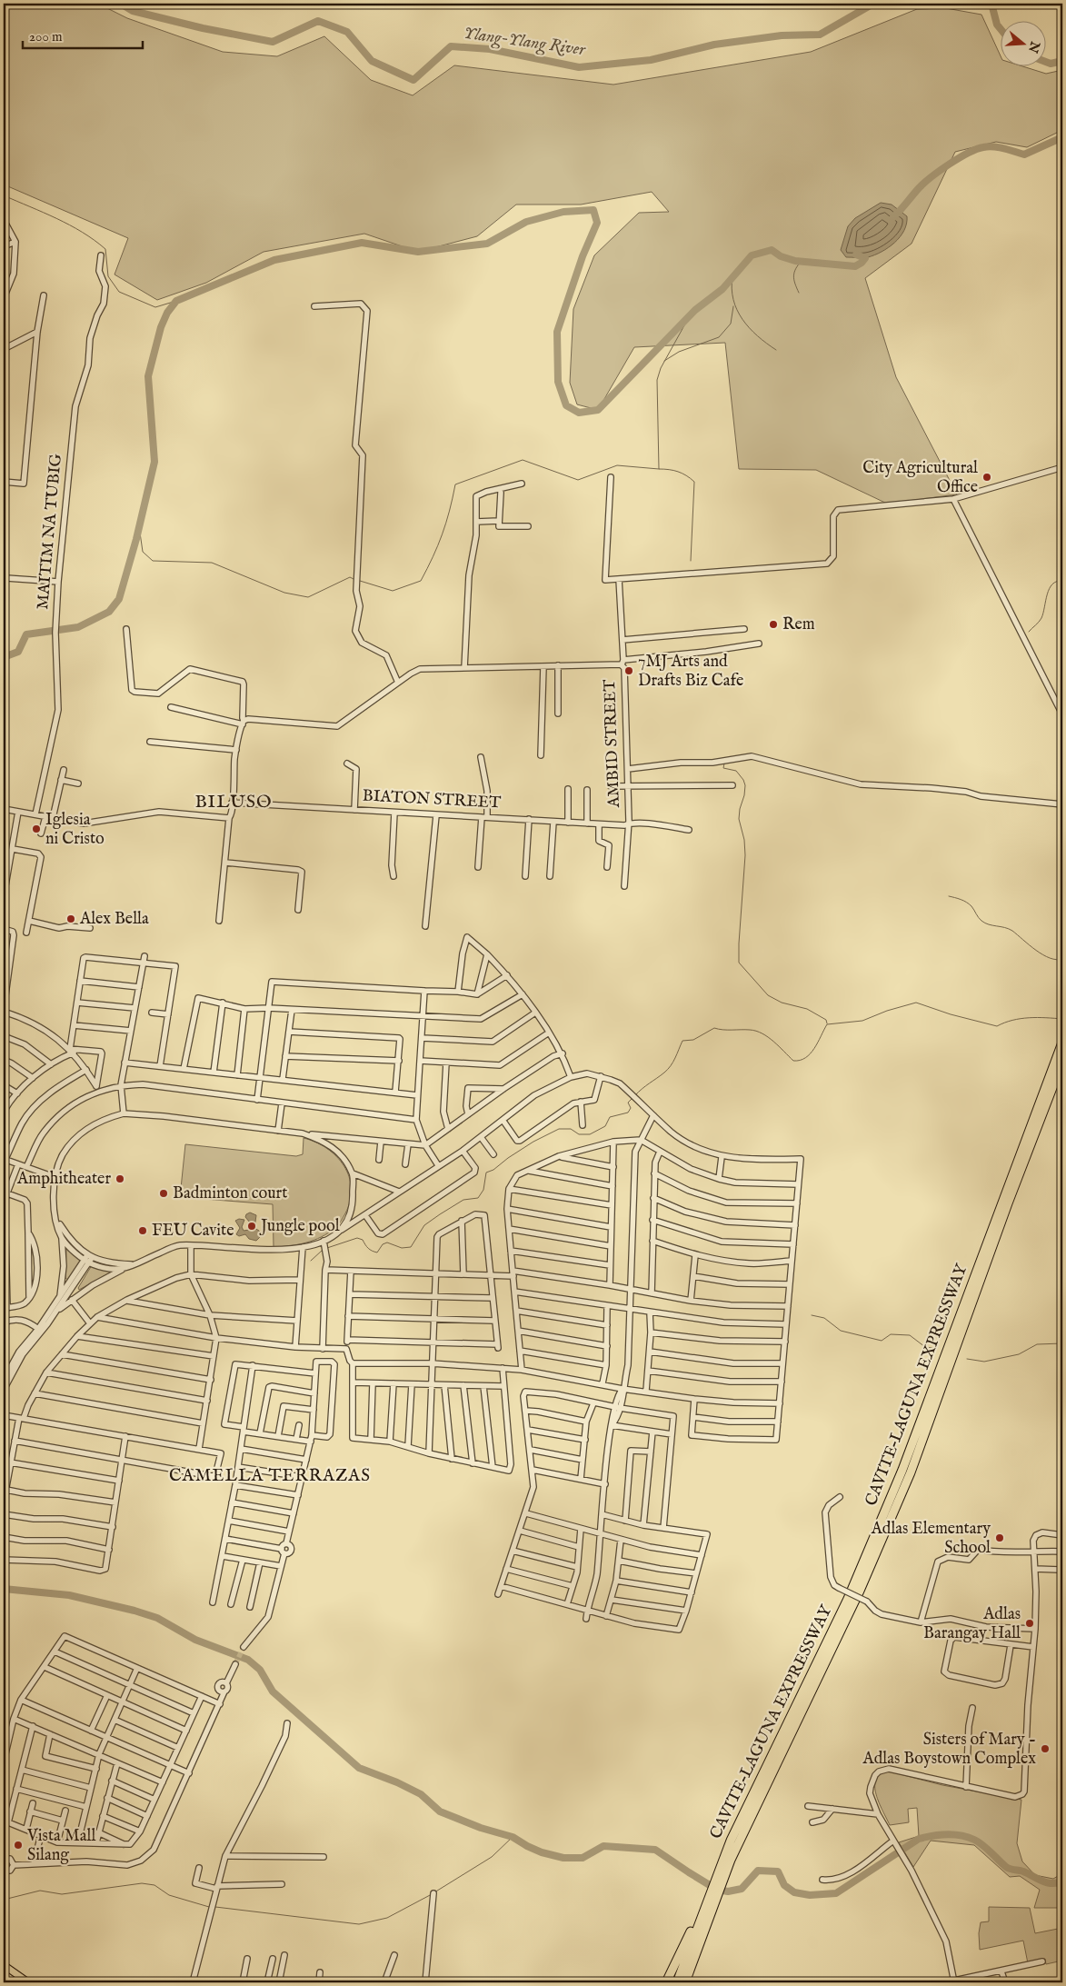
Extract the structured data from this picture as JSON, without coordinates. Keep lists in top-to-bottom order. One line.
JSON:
{"streets":{"highway":["CAVITE–LAGUNA EXPRESSWAY"],"street":["MAITIM NA TUBIG","AMBID STREET","BIATON STREET"]},"crossings":[["AMBID STREET","BIATON STREET"]],"districts":["BILUSO","CAMELLA TERRAZAS"],"water":["Ylang-Ylang River"],"places":["City Agricultural Office","Rem","7MJ Arts and Drafts Biz Cafe","Iglesia ni Cristo","Alex Bella","Amphitheater","Badminton court","Jungle pool","FEU Cavite","Adlas Elementary School","Adlas Barangay Hall","Sisters of Mary - Adlas Boystown Complex","Vista Mall Silang"],"scale_bar":"200 m","north":"right"}
